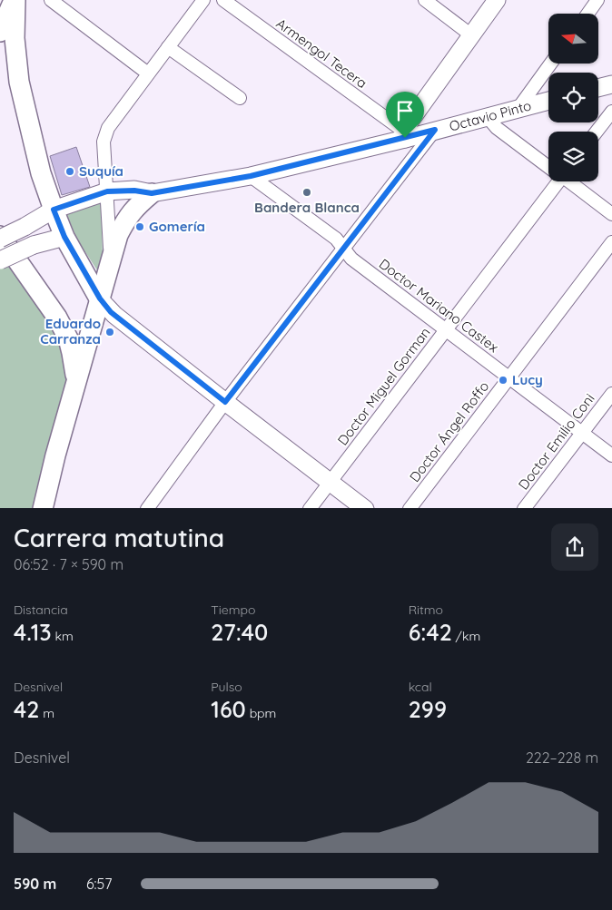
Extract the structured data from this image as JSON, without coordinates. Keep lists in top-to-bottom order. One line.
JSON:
{"streets":{"main road":["Octavio Pinto"],"street":["Armengol Tecera","Doctor Mariano Castex","Doctor Miguel Gorman","Doctor Ángel Roffo","Doctor Emilio Coni"]},"crossings":[["Armengol Tecera","Octavio Pinto"],["Octavio Pinto","Doctor Mariano Castex"],["Doctor Mariano Castex","Doctor Miguel Gorman"],["Doctor Mariano Castex","Doctor Ángel Roffo"],["Doctor Mariano Castex","Doctor Emilio Coni"]],"places":["Suquía","Bandera Blanca","Gomería","Eduardo Carranza","Lucy"],"north":"left","page":{"heading":["Carrera matutina","06:52 · 7 × 590 m"],"stats":[["Distancia","4.13 km"],["Tiempo","27:40"],["Ritmo","6:42 /km"],["Desnivel","42 m"],["Pulso","160 bpm"],["kcal","299"]],"chart":["Desnivel","222–228 m"],"list":[{"name":"590 m","note":"6:57"}]}}
